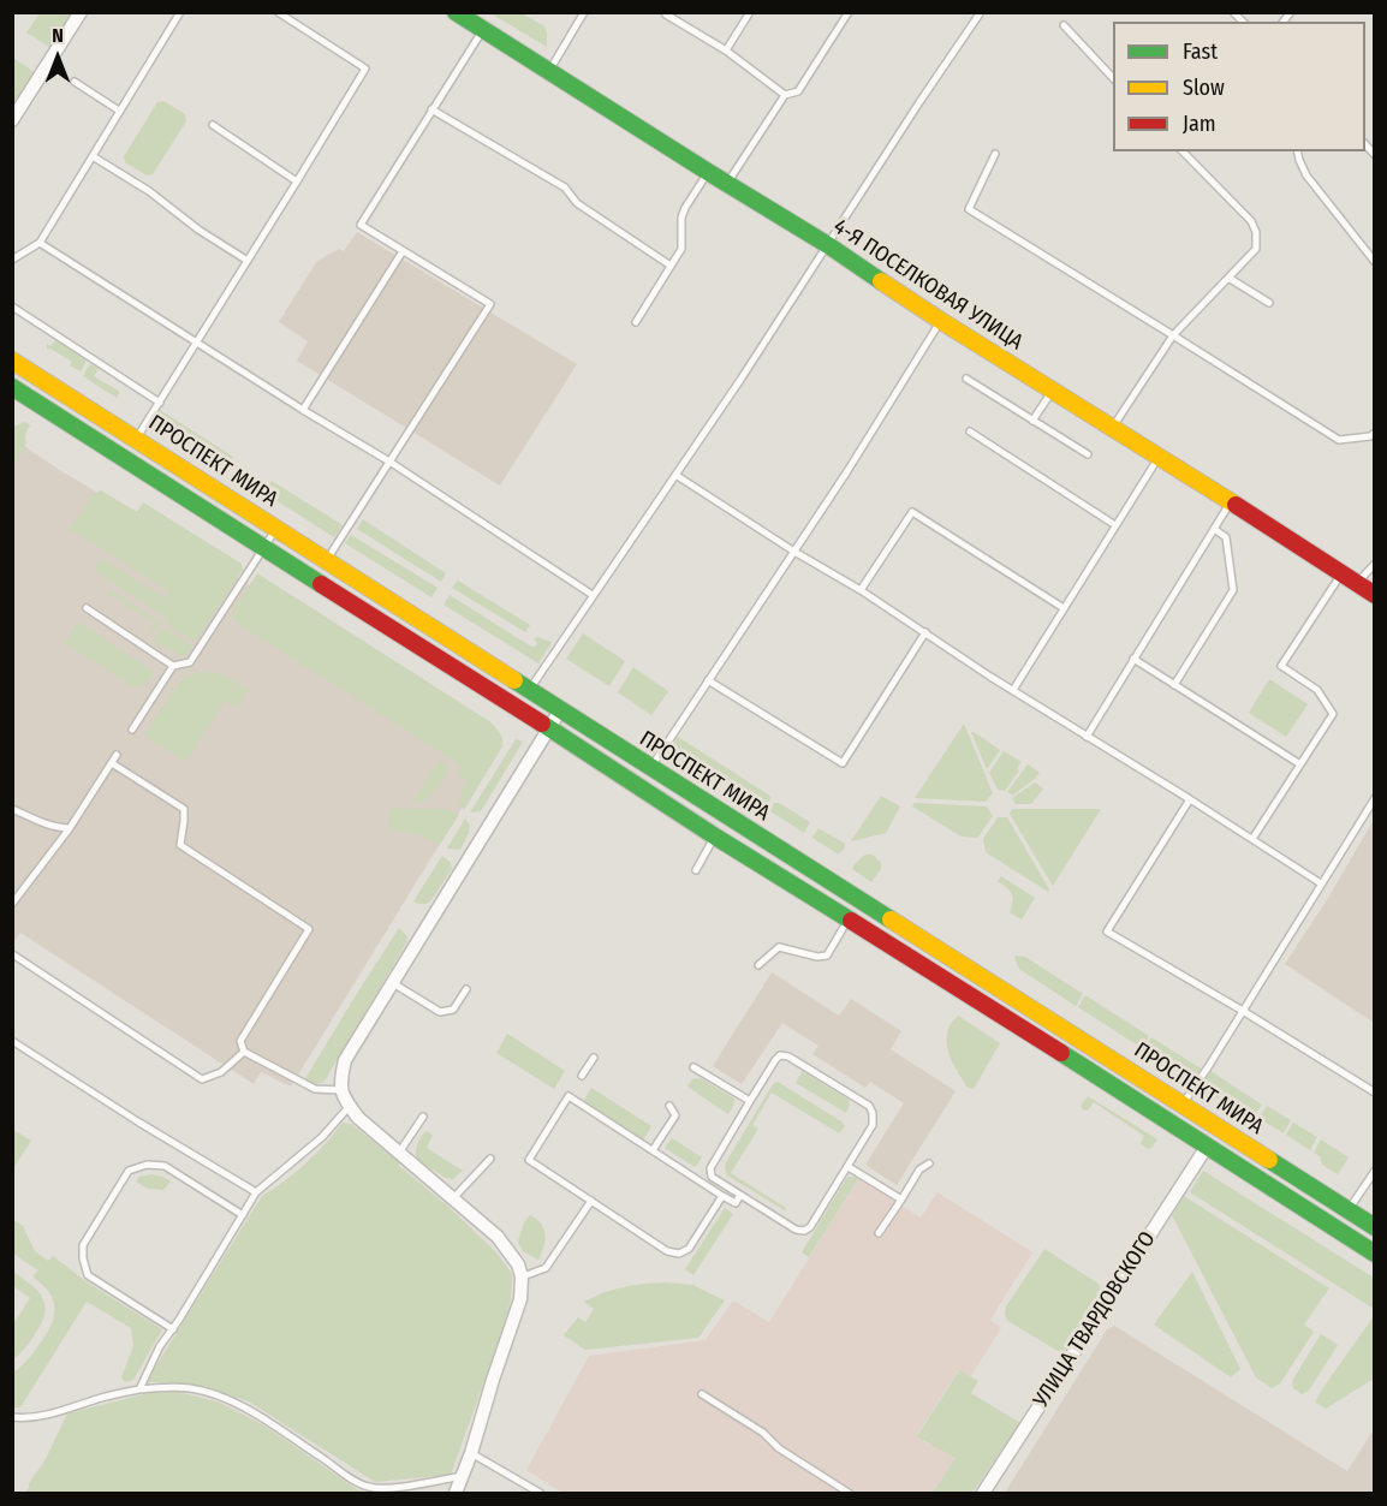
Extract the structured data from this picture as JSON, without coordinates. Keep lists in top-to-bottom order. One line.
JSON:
{"streets":{"main road":["4-Я ПОСЕЛКОВАЯ УЛИЦА","ПРОСПЕКТ МИРА"],"street":["УЛИЦА ТВАРДОВСКОГО"]},"crossings":[["ПРОСПЕКТ МИРА","УЛИЦА ТВАРДОВСКОГО"]],"legend":["Fast","Slow","Jam"],"north":"top"}
